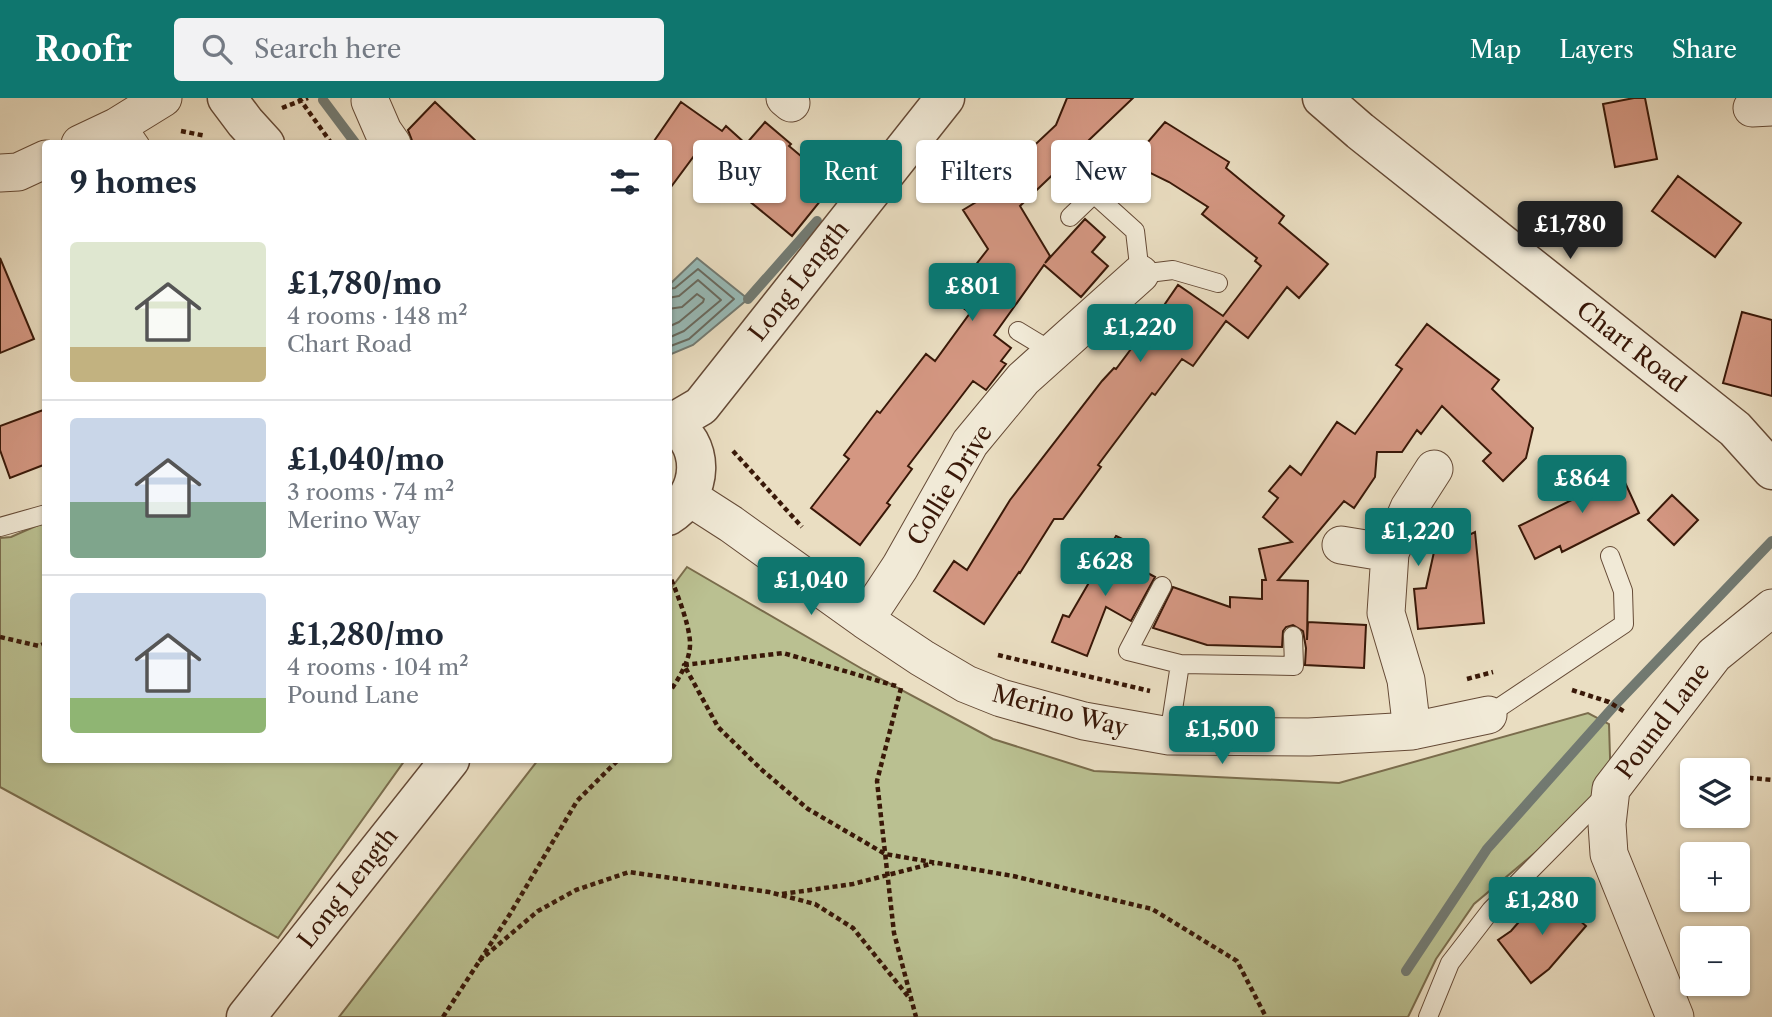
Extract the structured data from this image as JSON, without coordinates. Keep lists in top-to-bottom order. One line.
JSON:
{"streets":{"street":["Long Length","Chart Road","Collie Drive","Merino Way","Pound Lane"]},"crossings":[["Collie Drive","Merino Way"]],"page":{"header":"Roofr","search":"Search here","nav":["Map","Layers","Share"],"chip":["Buy","Rent","Filters","New"],"heading":"9 homes","price":["£1,780","£801","£1,220","£864","£1,220","£628","£1,040","£1,500","£1,280"],"list":[{"name":"£1,780/mo","note":"4 rooms · 148 m² · Chart Road"},{"name":"£1,040/mo","note":"3 rooms · 74 m² · Merino Way"},{"name":"£1,280/mo","note":"4 rooms · 104 m² · Pound Lane"}],"map_buttons":["+","−"]}}
